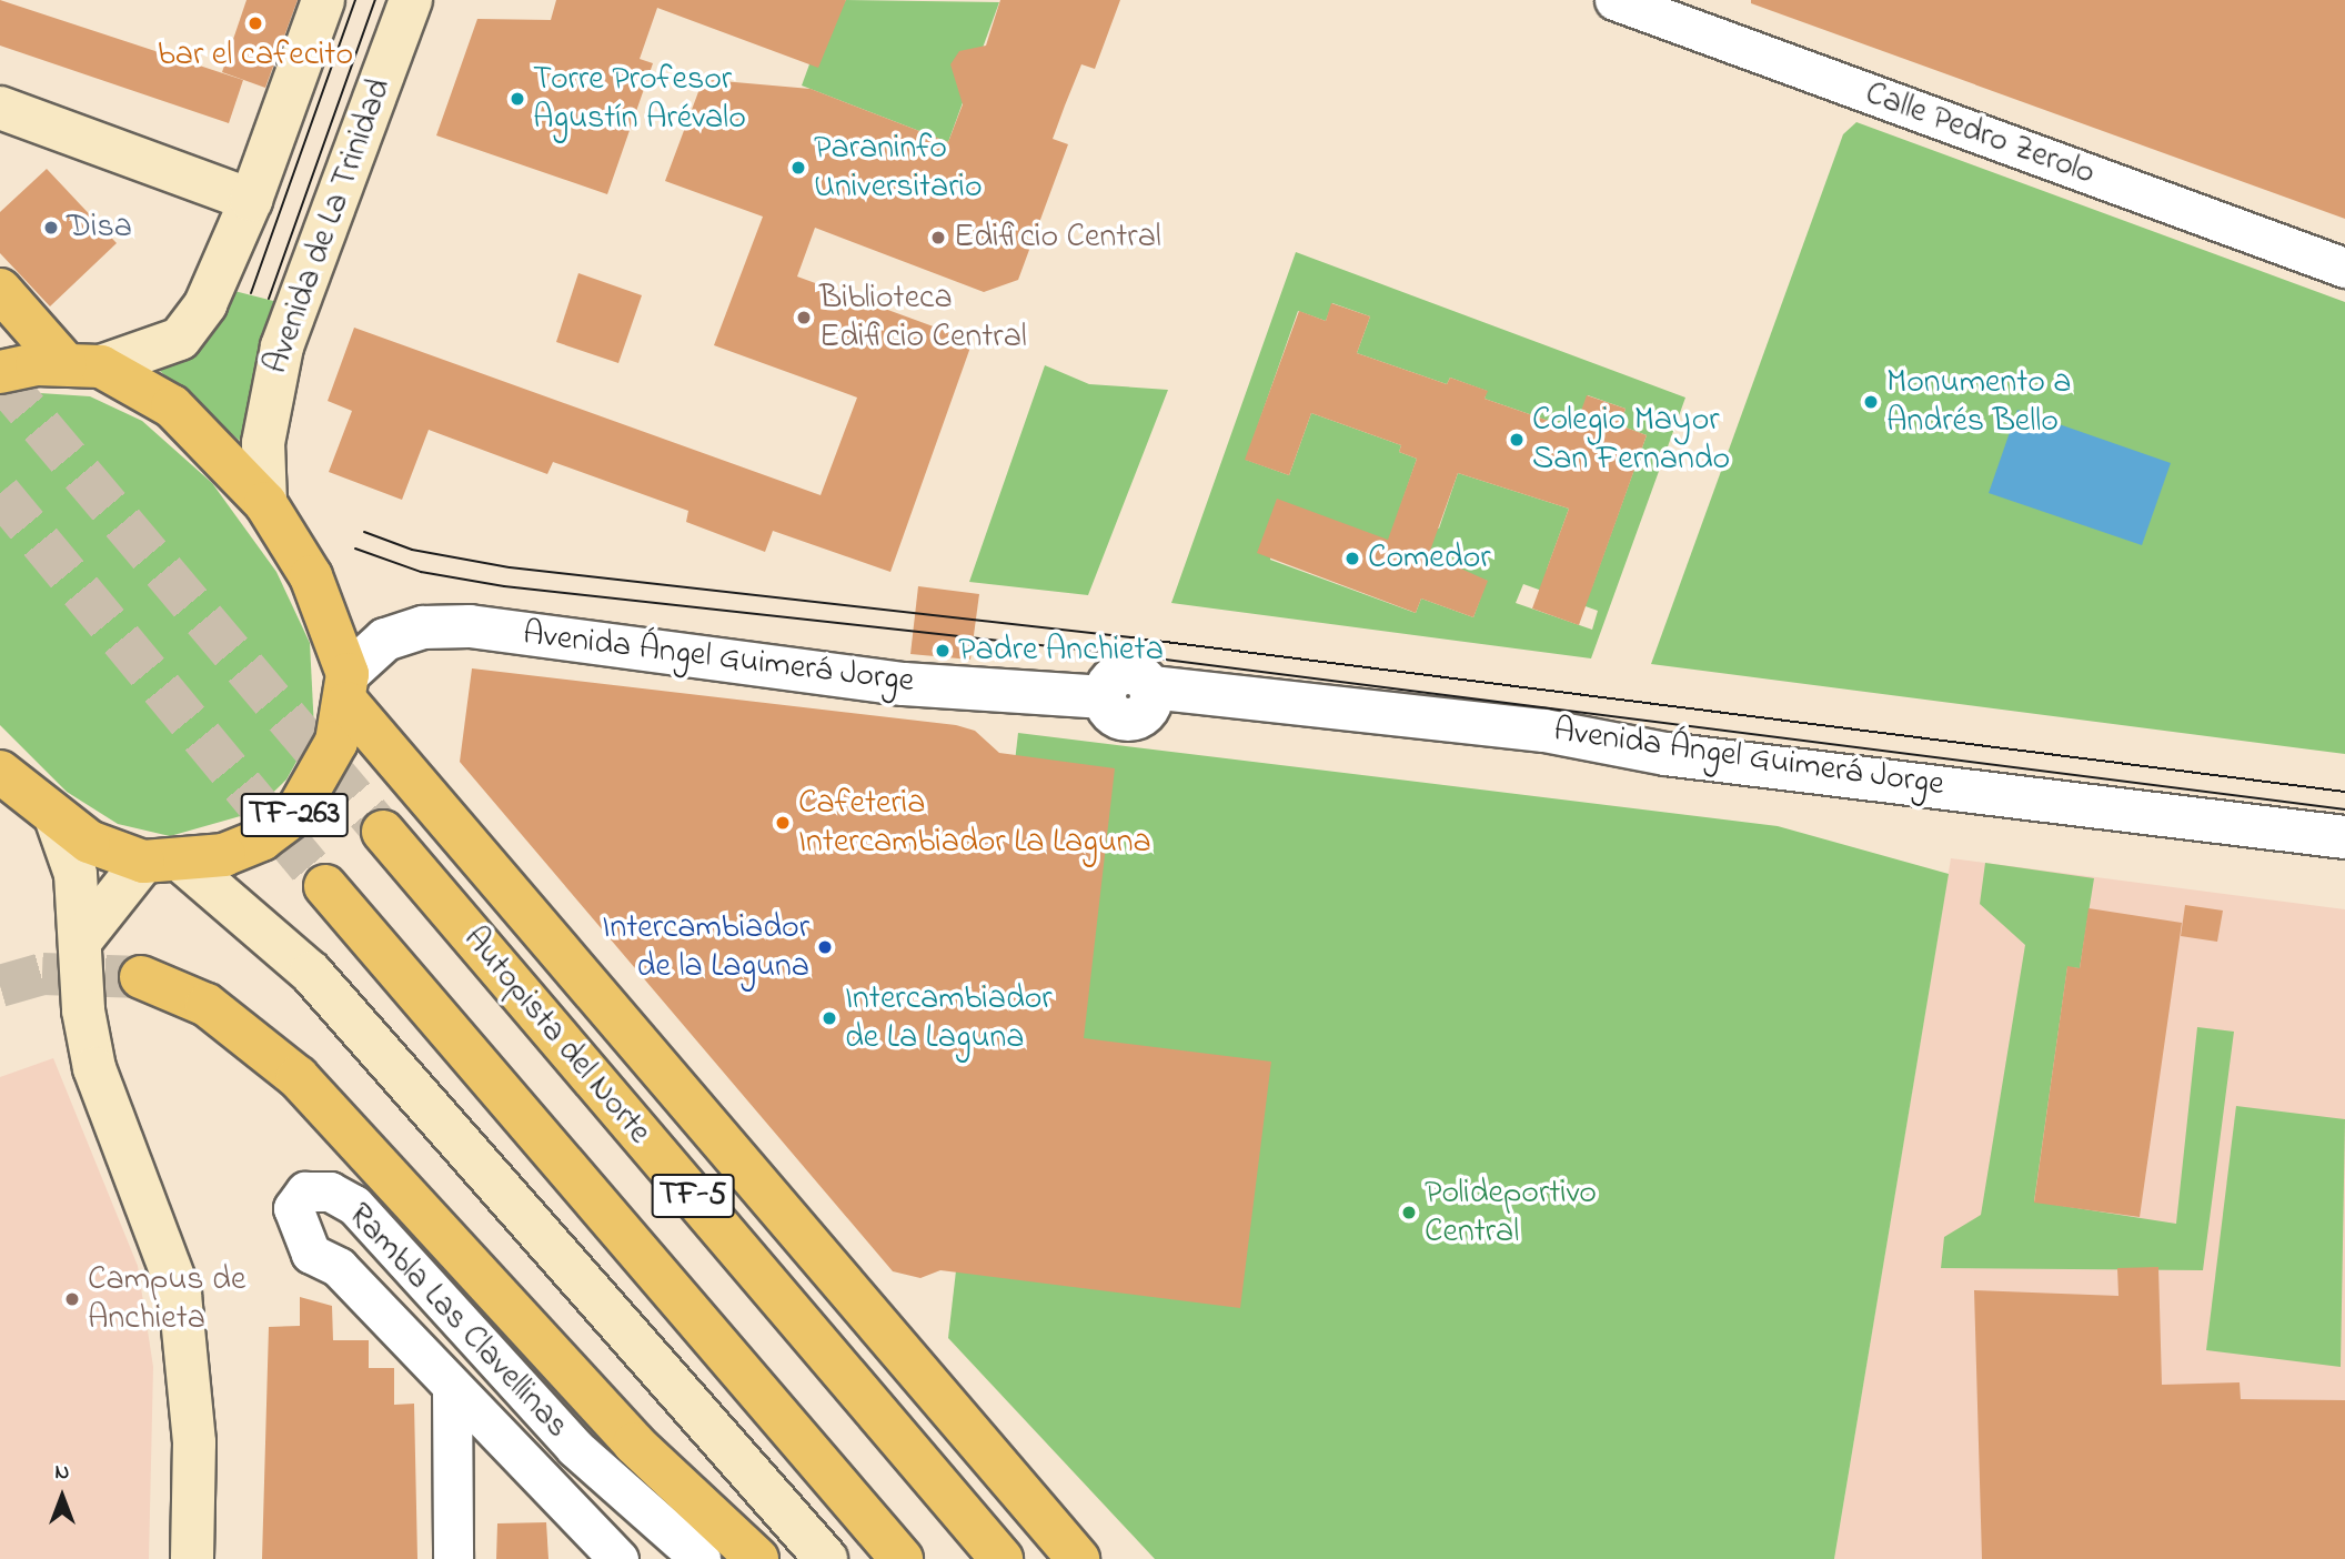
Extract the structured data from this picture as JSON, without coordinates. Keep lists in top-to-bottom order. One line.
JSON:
{"streets":{"main road":["Avenida de La Trinidad","TF-263","Autopista del Norte","TF-5"],"street":["Calle Pedro Zerolo","Avenida Ángel Guimerá Jorge","Rambla Las Clavellinas"]},"crossings":[["Avenida Ángel Guimerá Jorge","TF-263"]],"places":["bar el cafecito","Torre Profesor Agustín Arévalo","Paraninfo Universitario","Disa","Edificio Central","Biblioteca Edificio Central","Monumento a Andrés Bello","Colegio Mayor San Fernando","Comedor","Padre Anchieta","Cafeteria Intercambiador La Laguna","Intercambiador de la Laguna","Intercambiador de La Laguna","Polideportivo Central","Campus de Anchieta"],"north":"top"}
